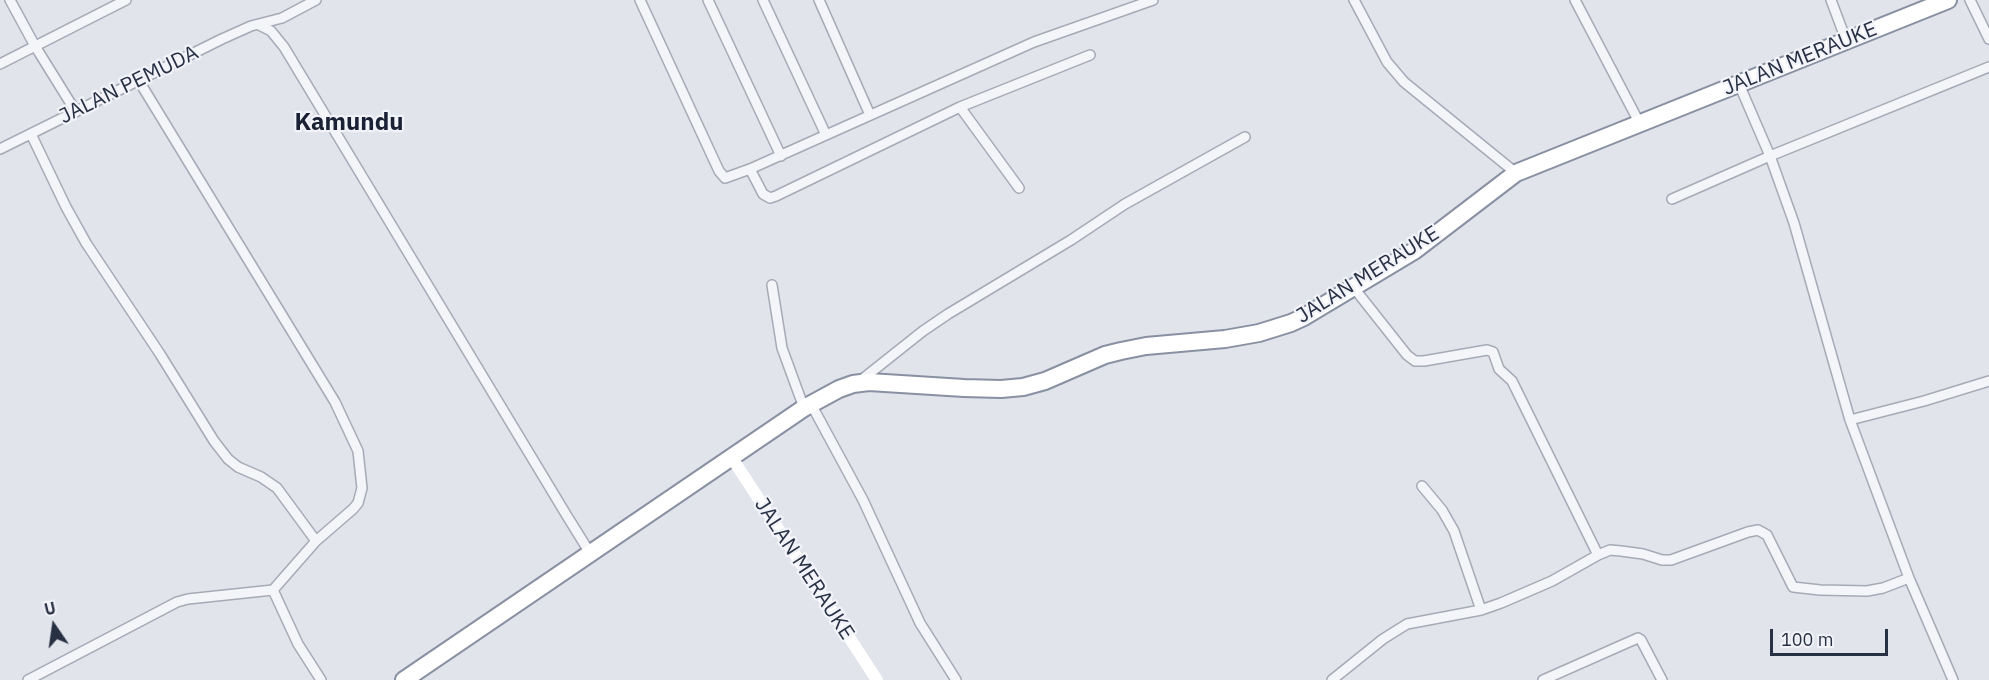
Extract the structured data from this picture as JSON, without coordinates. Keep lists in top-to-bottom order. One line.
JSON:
{"streets":{"highway":["JALAN MERAUKE"],"street":["JALAN PEMUDA"]},"districts":["Kamundu"],"scale_bar":"100 m","north":"top"}
